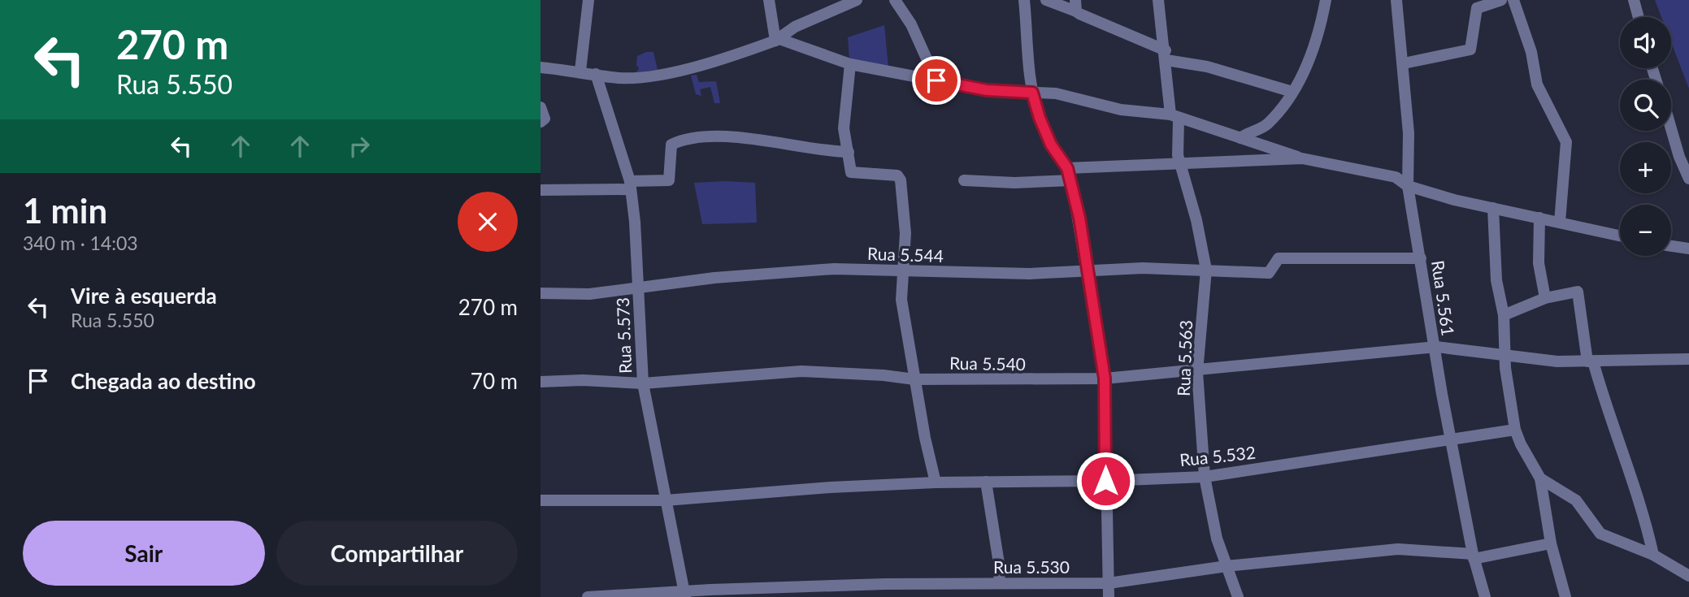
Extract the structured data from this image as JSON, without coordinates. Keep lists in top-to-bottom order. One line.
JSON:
{"streets":{"street":["Rua 5.544","Rua 5.561","Rua 5.573","Rua 5.563","Rua 5.540","Rua 5.532","Rua 5.530"]},"crossings":[["Rua 5.544","Rua 5.561"],["Rua 5.544","Rua 5.573"],["Rua 5.544","Rua 5.563"],["Rua 5.561","Rua 5.540"],["Rua 5.561","Rua 5.532"],["Rua 5.561","Rua 5.530"],["Rua 5.573","Rua 5.540"],["Rua 5.573","Rua 5.532"],["Rua 5.573","Rua 5.530"],["Rua 5.563","Rua 5.540"],["Rua 5.563","Rua 5.532"],["Rua 5.563","Rua 5.530"]],"page":{"turn":["270 m","Rua 5.550"],"map_buttons":["+","−"],"heading":["1 min","340 m · 14:03"],"list":[{"name":"Vire à esquerda","note":"Rua 5.550","value":"270 m"},{"name":"Chegada ao destino","value":"70 m"}],"buttons":["Sair","Compartilhar"]}}
